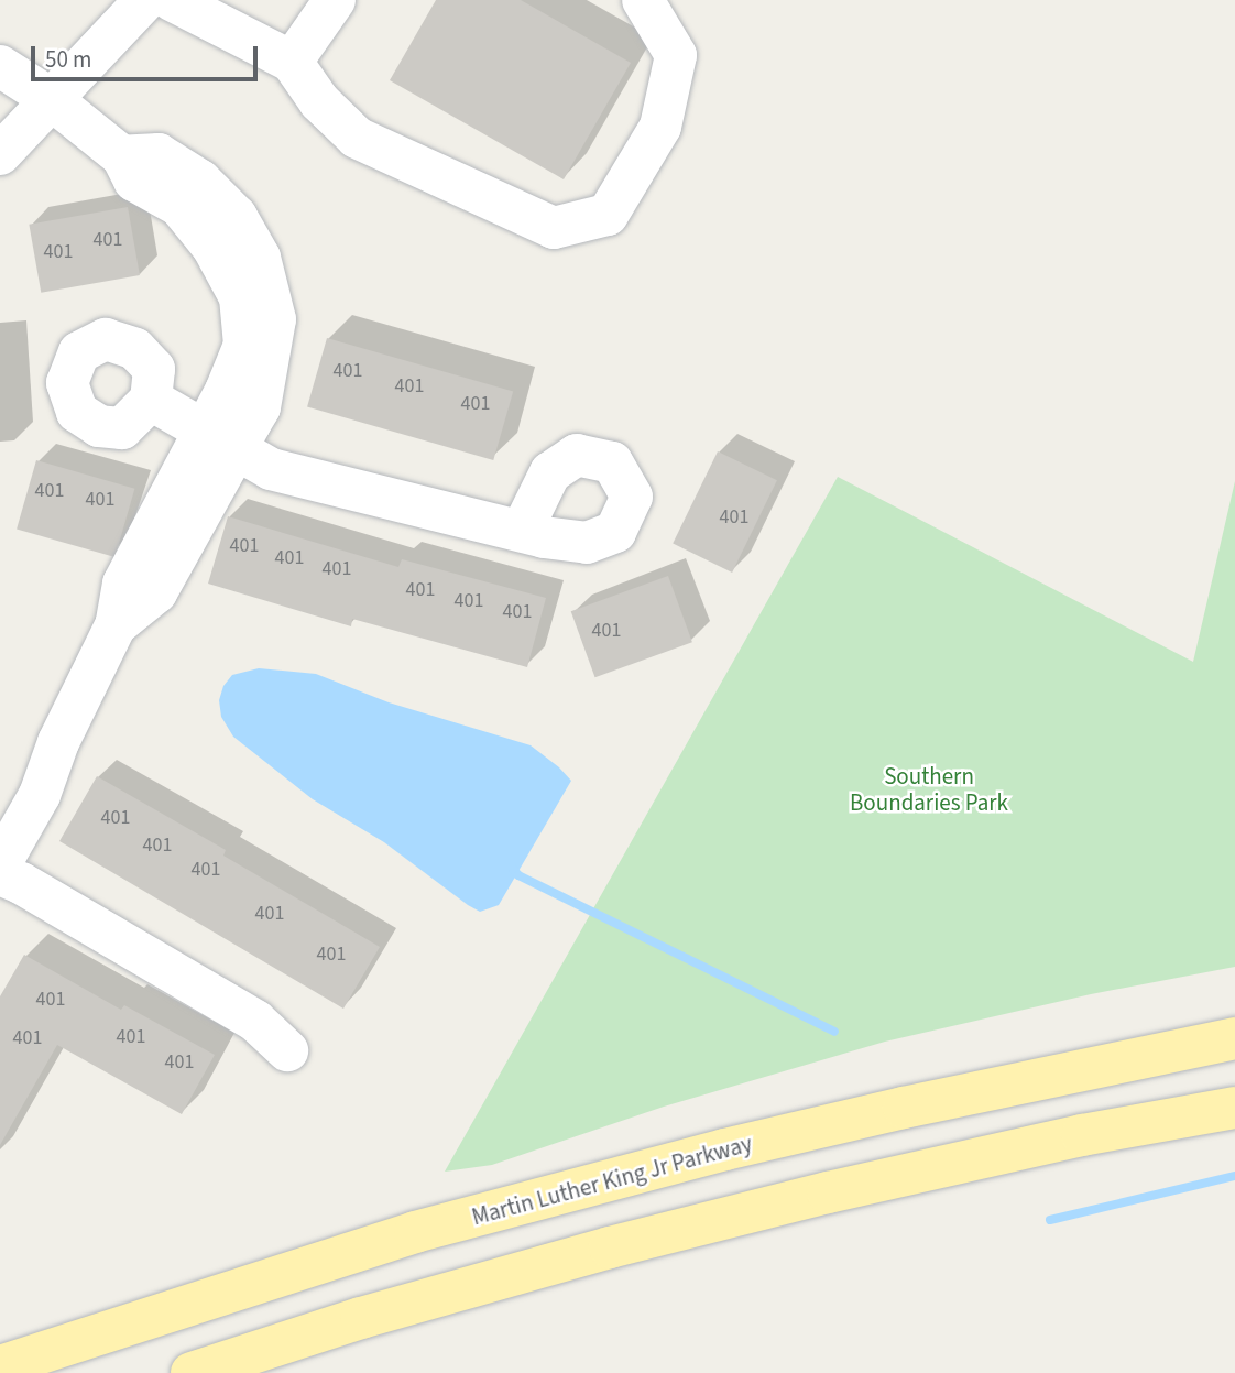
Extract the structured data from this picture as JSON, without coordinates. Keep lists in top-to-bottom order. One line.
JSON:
{"streets":{"main road":["Martin Luther King Jr Parkway"]},"parks":["Southern Boundaries Park"],"house_numbers":["401","401","401","401","401","401","401","401","401","401","401","401","401","401","401","401","401","401","401","401","401","401","401","401"],"scale_bar":"50 m"}
